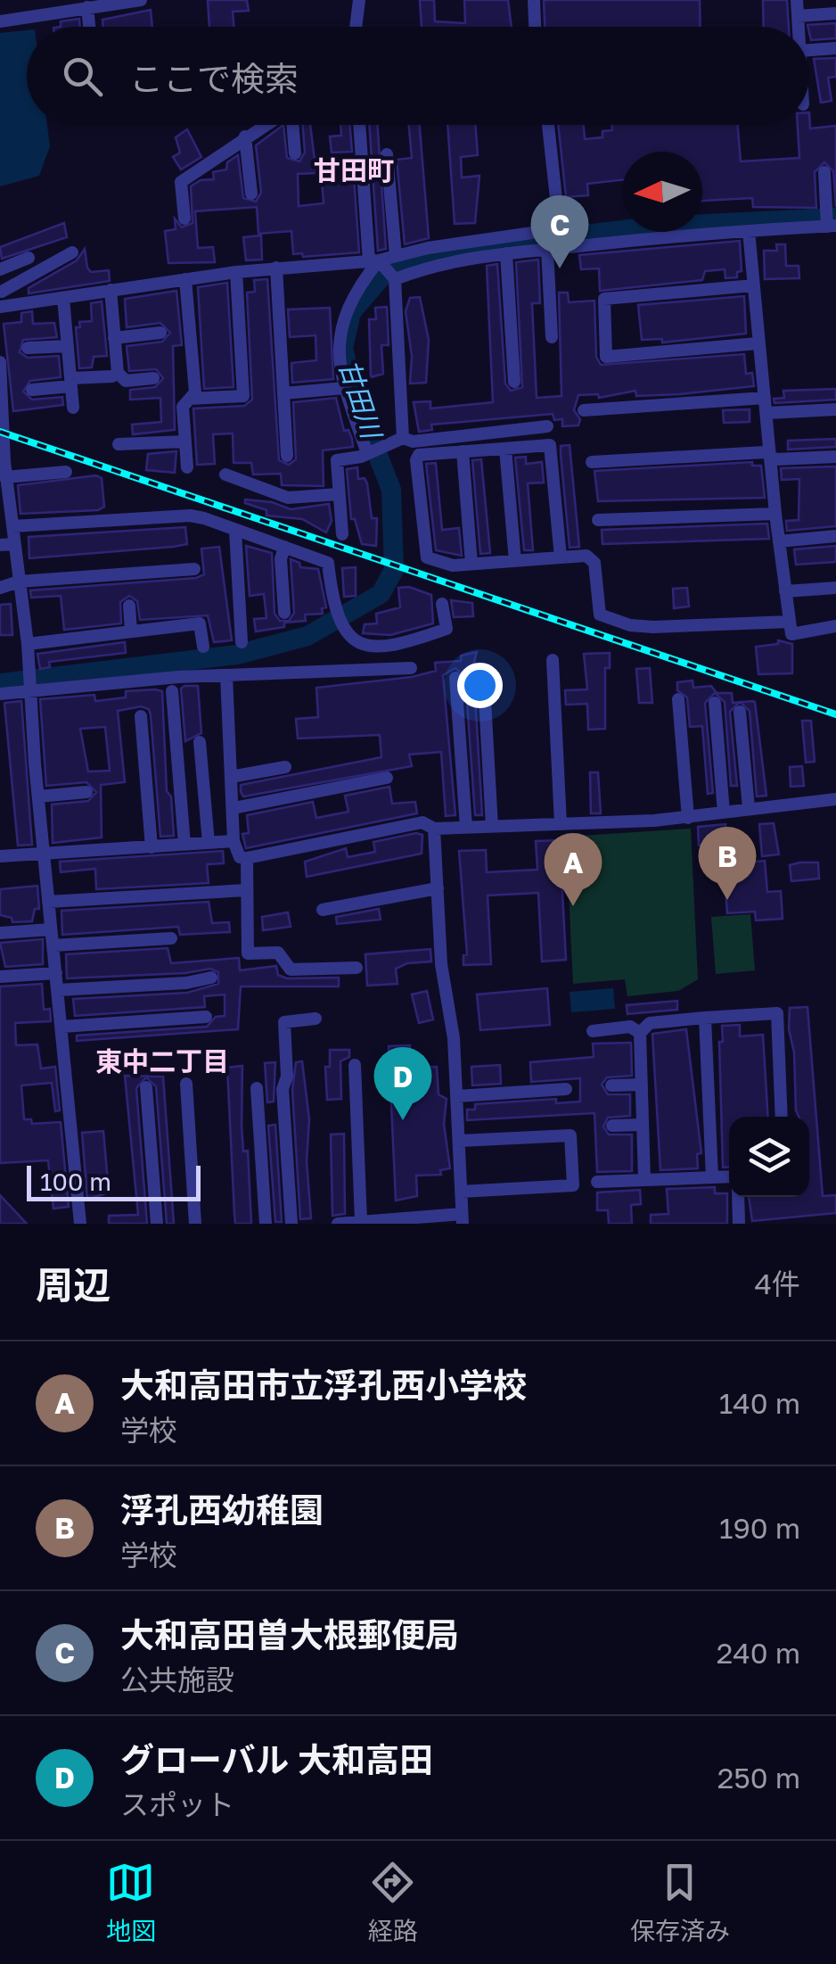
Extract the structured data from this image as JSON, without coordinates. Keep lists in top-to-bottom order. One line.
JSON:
{"districts":["甘田町","東中二丁目"],"water":["甘田川"],"scale_bar":"100 m","north":"left","page":{"search":"ここで検索","pins":["C","B","A","D"],"scale":"100 m","heading":["周辺","4件"],"list":[{"mark":"A","name":"大和高田市立浮孔西小学校","note":"学校","value":"140 m"},{"mark":"B","name":"浮孔西幼稚園","note":"学校","value":"190 m"},{"mark":"C","name":"大和高田曽大根郵便局","note":"公共施設","value":"240 m"},{"mark":"D","name":"グローバル 大和高田","note":"スポット","value":"250 m"}],"nav":["地図","経路","保存済み"]}}
